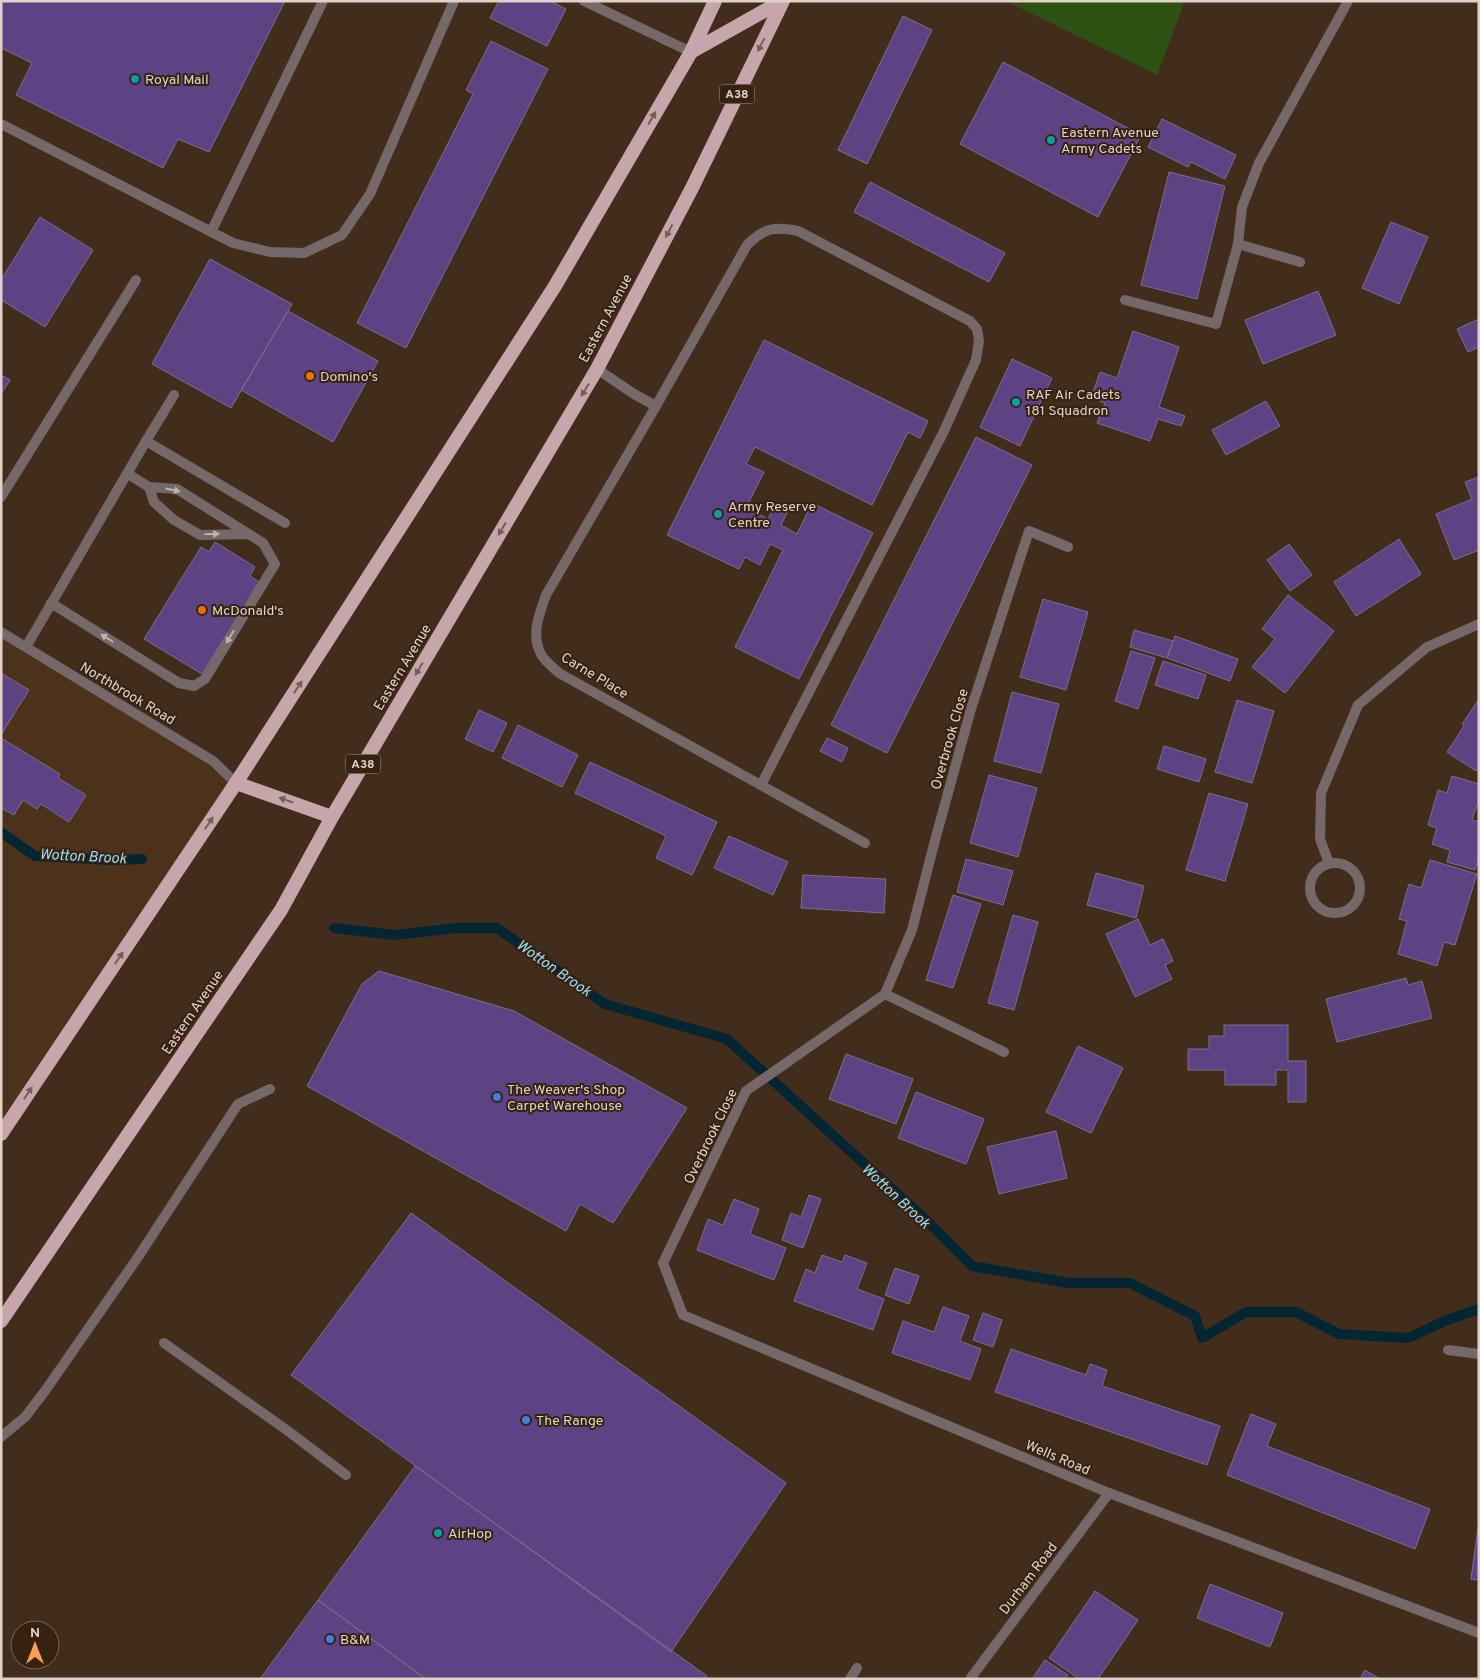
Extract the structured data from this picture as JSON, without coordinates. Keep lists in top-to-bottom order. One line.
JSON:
{"streets":{"highway":["A38","Eastern Avenue"],"street":["Carne Place","Northbrook Road","Overbrook Close","Wells Road","Durham Road"]},"crossings":[["A38","Eastern Avenue"],["Overbrook Close","Wells Road"],["Wells Road","Durham Road"]],"water":["Wotton Brook"],"places":["Royal Mail","Eastern Avenue Army Cadets","Domino's","RAF Air Cadets 181 Squadron","Army Reserve Centre","McDonald's","The Weaver's Shop Carpet Warehouse","The Range","AirHop","B&M"],"north":"top"}
